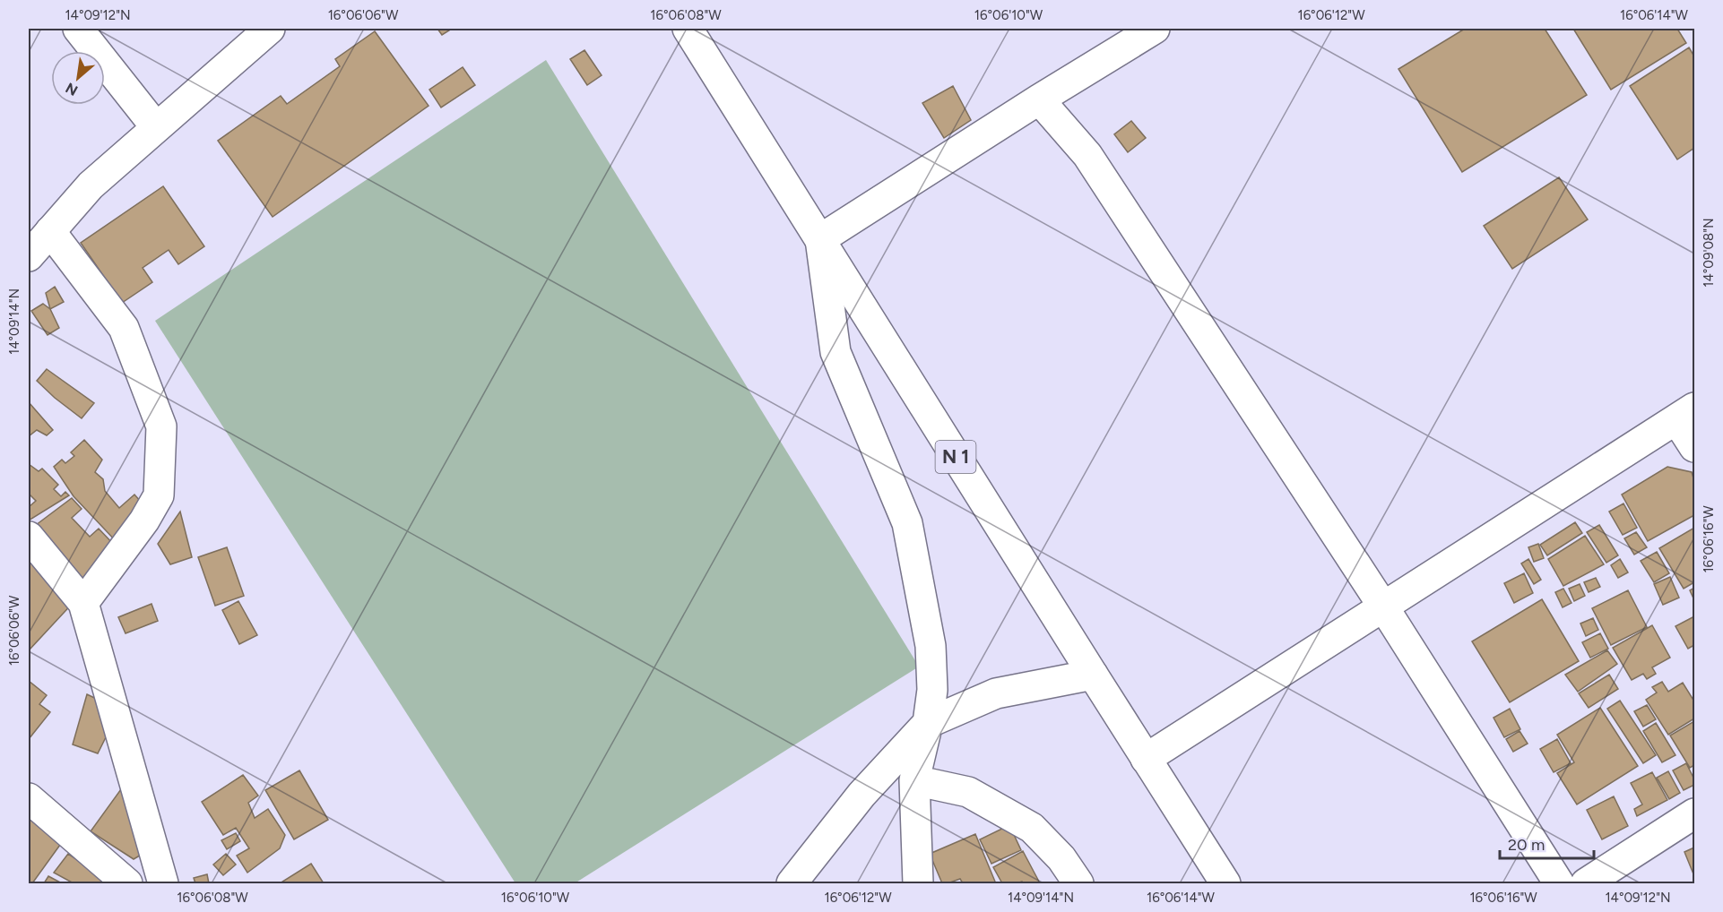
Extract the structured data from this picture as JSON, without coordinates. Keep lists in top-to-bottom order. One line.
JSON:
{"streets":{"main road":["N 1"]},"scale_bar":"20 m","north":"bottom left","coordinates":["14°09'12\"N","16°06'06\"W","16°06'08\"W","16°06'10\"W","16°06'12\"W","16°06'14\"W","14°09'08\"N","14°09'14\"N","16°06'16\"W"]}
